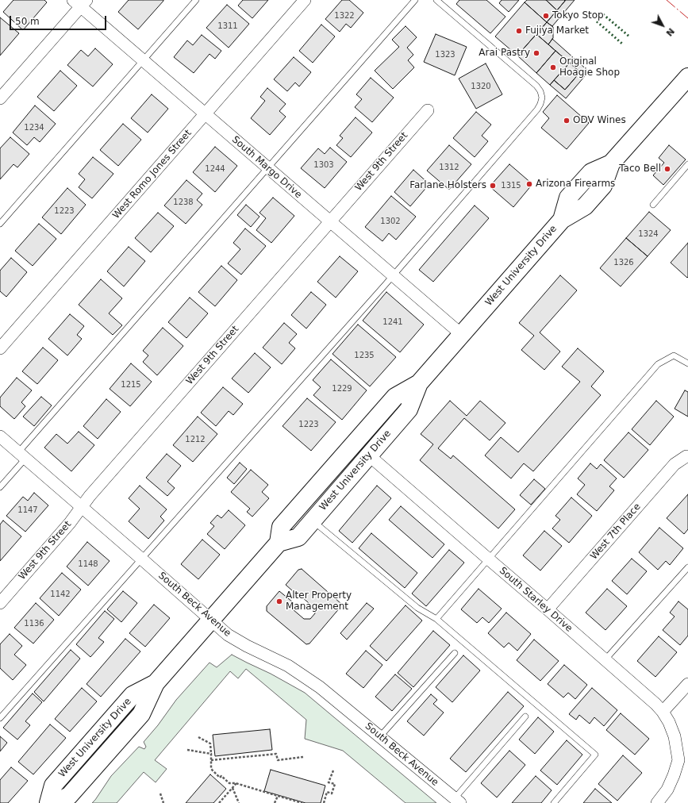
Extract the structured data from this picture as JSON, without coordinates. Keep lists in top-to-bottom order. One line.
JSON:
{"streets":{"main road":["West University Drive"],"street":["West 9th Street","South Margo Drive","West Romo Jones Street","West 7th Place","South Starley Drive","South Beck Avenue"]},"crossings":[["West 9th Street","South Margo Drive"],["West 9th Street","South Beck Avenue"],["South Margo Drive","West Romo Jones Street"],["South Margo Drive","West University Drive"],["West University Drive","South Starley Drive"],["West University Drive","South Beck Avenue"],["West 7th Place","South Starley Drive"]],"places":["Tokyo Stop","Fujiya Market","Arai Pastry","Original Hoagie Shop","ODV Wines","Taco Bell","Arizona Firearms","Farlane Holsters","Alter Property Management"],"house_numbers":["1322","1311","1323","1320","1234","1303","1312","1244","1315","1238","1223","1302","1324","1326","1241","1235","1215","1229","1223","1212","1147","1148","1142","1136"],"scale_bar":"50 m","north":"bottom right"}
